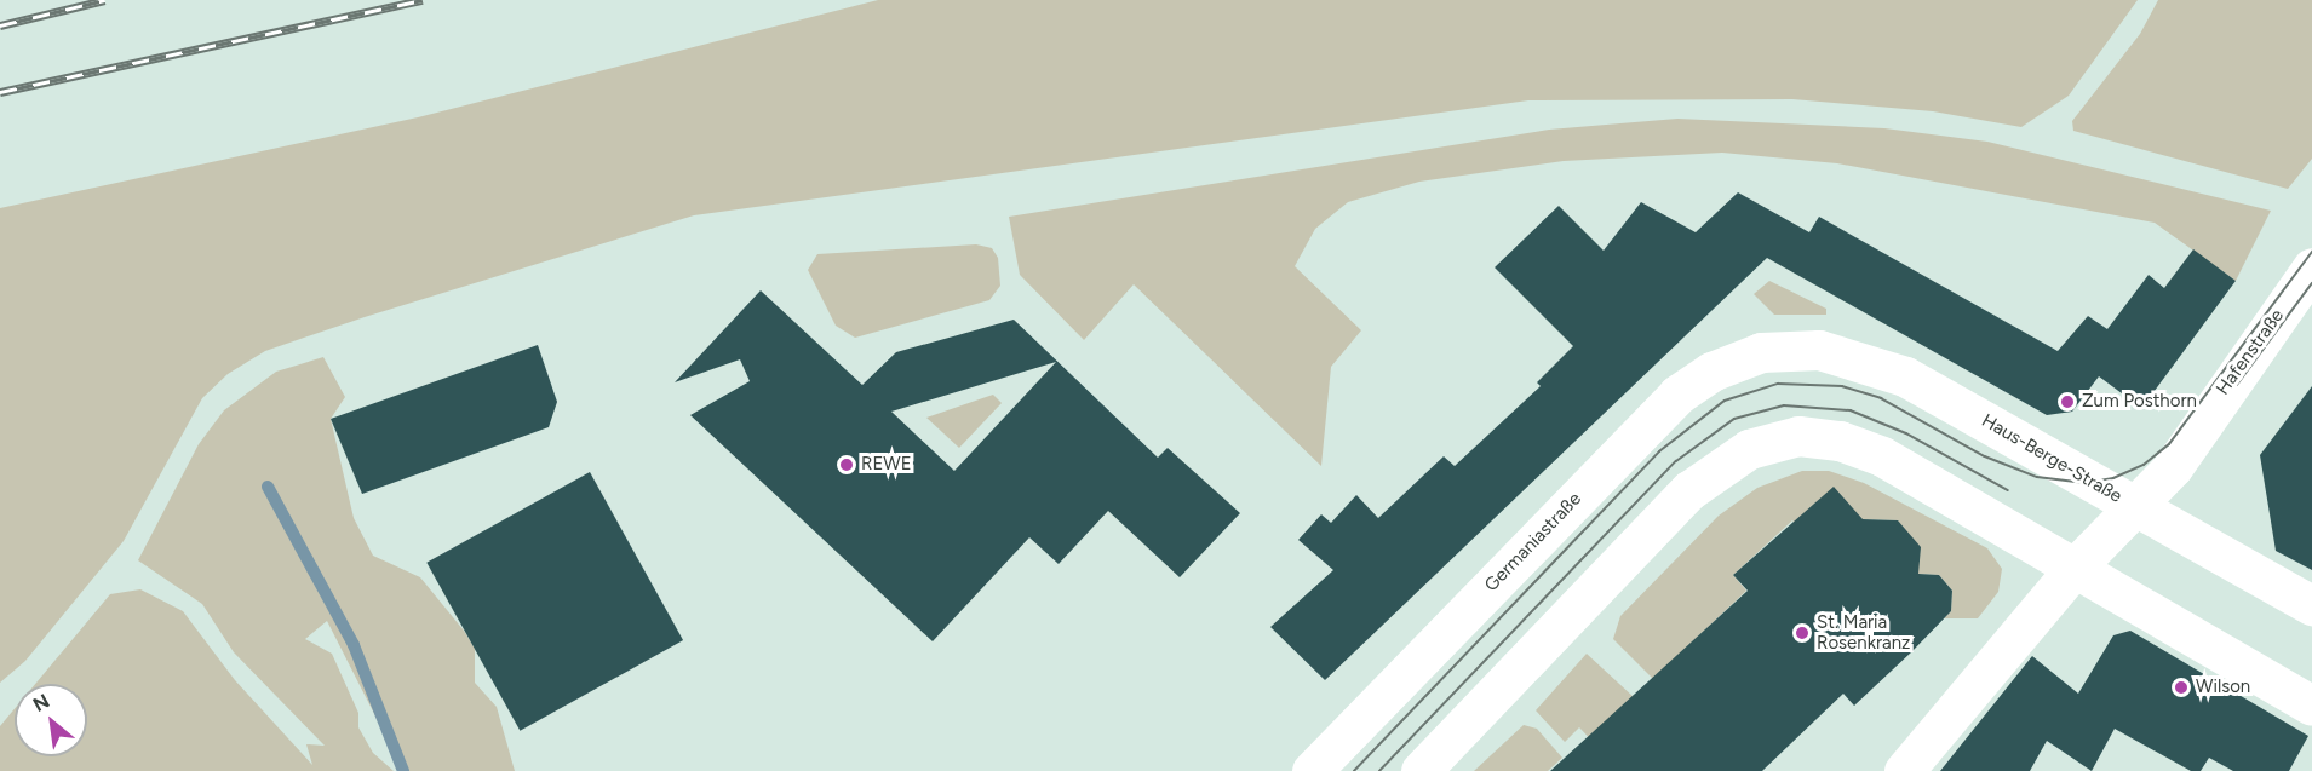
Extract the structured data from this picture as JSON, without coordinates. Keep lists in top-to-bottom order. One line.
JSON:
{"streets":{"main road":["Hafenstraße","Haus-Berge-Straße","Germaniastraße"]},"crossings":[["Hafenstraße","Haus-Berge-Straße"],["Haus-Berge-Straße","Germaniastraße"]],"places":["Zum Posthorn","REWE","St. Maria Rosenkranz","Wilson"],"north":"top left"}
